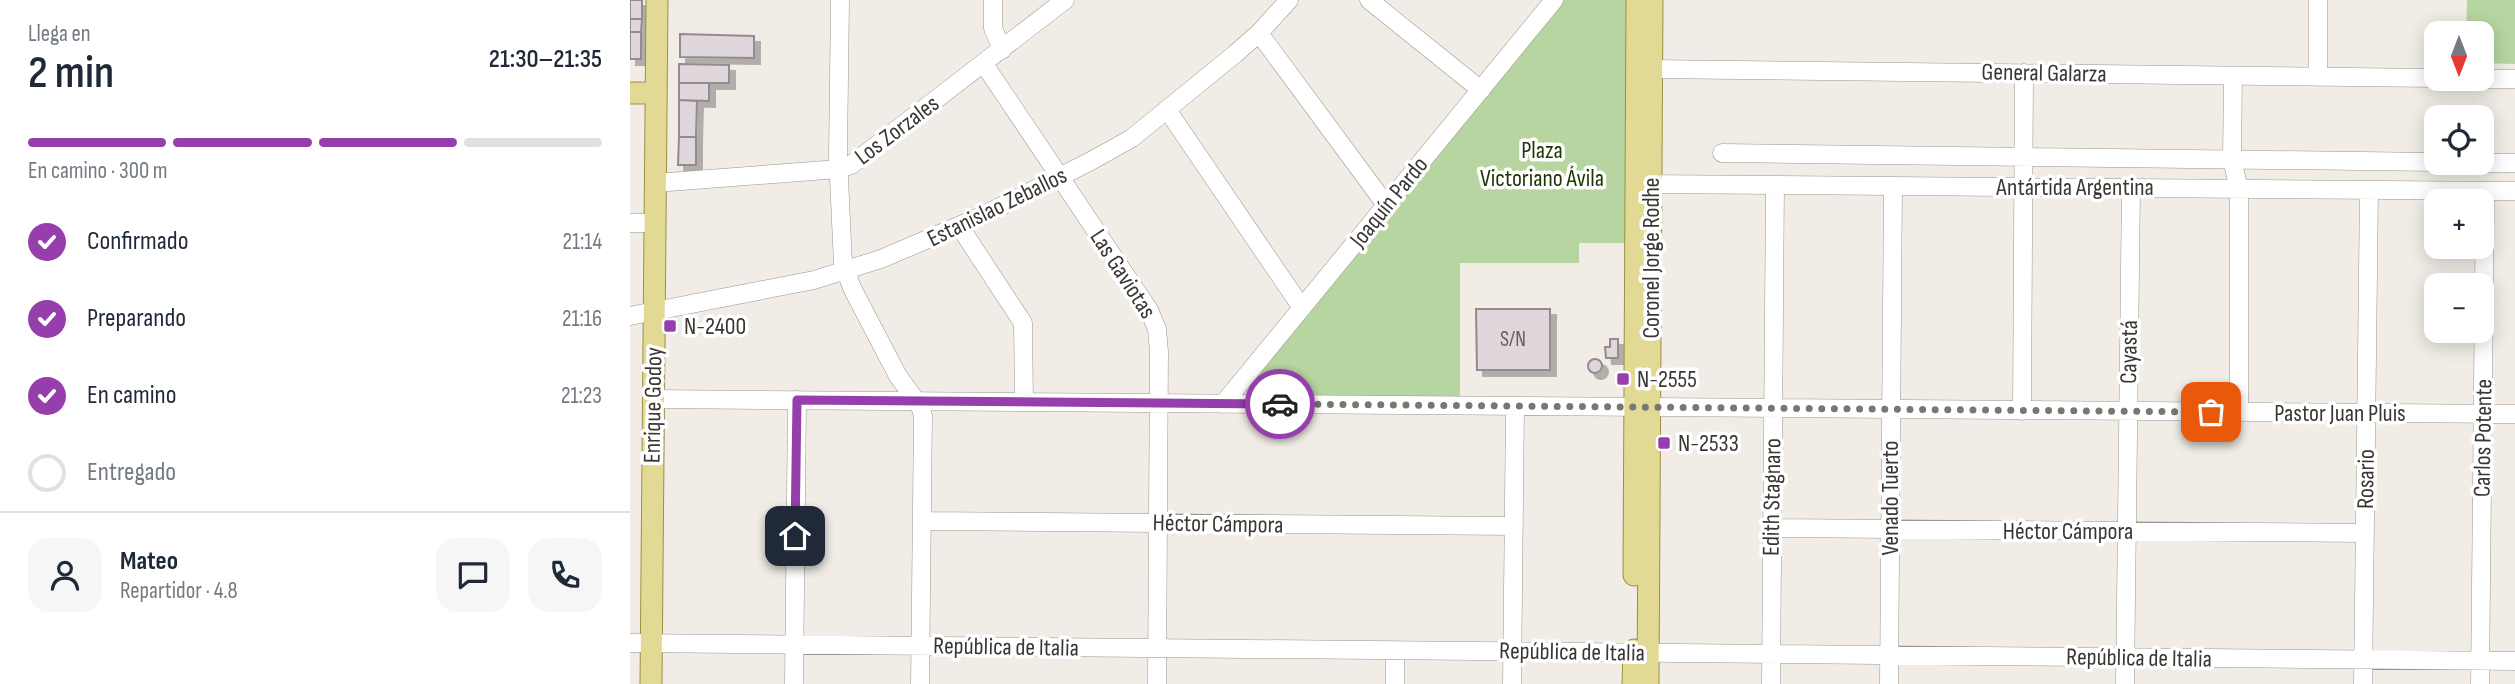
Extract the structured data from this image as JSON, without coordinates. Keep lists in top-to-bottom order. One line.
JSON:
{"streets":{"main road":["Coronel Jorge Rodhe","Enrique Godoy"],"street":["General Galarza","Los Zorzales","Antártida Argentina","Joaquín Pardo","Estanislao Zeballos","Las Gaviotas","Cayastá","Pastor Juan Pluis","Carlos Potente","Rosario","Edith Stagnaro","Venado Tuerto","Héctor Cámpora","República de Italia"]},"crossings":[["General Galarza","Coronel Jorge Rodhe"],["Los Zorzales","Las Gaviotas"],["Los Zorzales","Enrique Godoy"],["Antártida Argentina","Coronel Jorge Rodhe"],["Antártida Argentina","Cayastá"],["Antártida Argentina","Rosario"],["Antártida Argentina","Edith Stagnaro"],["Antártida Argentina","Venado Tuerto"],["Joaquín Pardo","Pastor Juan Pluis"],["Estanislao Zeballos","Las Gaviotas"],["Estanislao Zeballos","Enrique Godoy"],["Coronel Jorge Rodhe","Pastor Juan Pluis"],["Coronel Jorge Rodhe","República de Italia"],["Las Gaviotas","Pastor Juan Pluis"],["Las Gaviotas","Héctor Cámpora"],["Las Gaviotas","República de Italia"],["Cayastá","Pastor Juan Pluis"],["Cayastá","Héctor Cámpora"],["Cayastá","República de Italia"],["Enrique Godoy","Pastor Juan Pluis"],["Enrique Godoy","República de Italia"],["Pastor Juan Pluis","Carlos Potente"],["Pastor Juan Pluis","Rosario"],["Pastor Juan Pluis","Edith Stagnaro"],["Pastor Juan Pluis","Venado Tuerto"],["Carlos Potente","República de Italia"],["Rosario","Héctor Cámpora"],["Rosario","República de Italia"],["Edith Stagnaro","Héctor Cámpora"],["Edith Stagnaro","República de Italia"],["Venado Tuerto","Héctor Cámpora"],["Venado Tuerto","República de Italia"]],"parks":["Plaza Victoriano Ávila"],"places":{"transit":["N-2400","N-2555","N-2533"]},"house_numbers":["S/N"],"north":"bottom","page":{"heading":["2 min","Llega en","21:30–21:35"],"panel":["Mateo","Repartidor · 4.8"],"map_buttons":["+","−"],"bar":"En camino · 300 m","list":[["Confirmado","21:14"],["Preparando","21:16"],["En camino","21:23"],"Entregado"]}}
